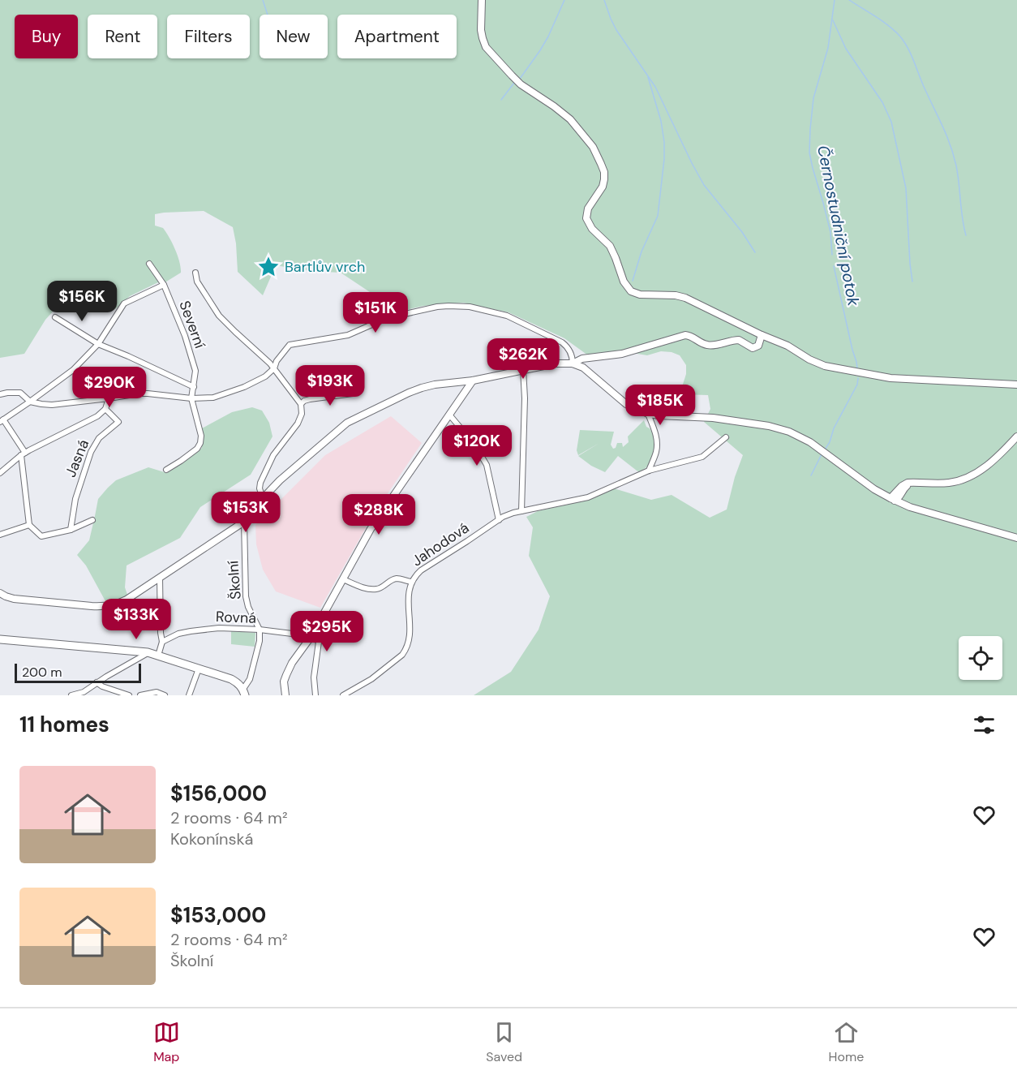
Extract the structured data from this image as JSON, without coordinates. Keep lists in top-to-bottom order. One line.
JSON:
{"streets":{"street":["Severní","Jasná","Jahodová","Školní","Rovná"]},"crossings":[["Školní","Rovná"]],"water":["Černostudniční potok"],"places":{"place":["Bartlův vrch"]},"scale_bar":"200 m","page":{"chip":["Buy","Rent","Filters","New","Apartment"],"price":["$156K","$151K","$262K","$193K","$290K","$185K","$120K","$153K","$288K","$133K","$295K"],"scale":"200 m","heading":"11 homes","list":[{"name":"$156,000","note":"2 rooms · 64 m² · Kokonínská"},{"name":"$153,000","note":"2 rooms · 64 m² · Školní"}],"tabs":["Map","Saved","Home"]}}
